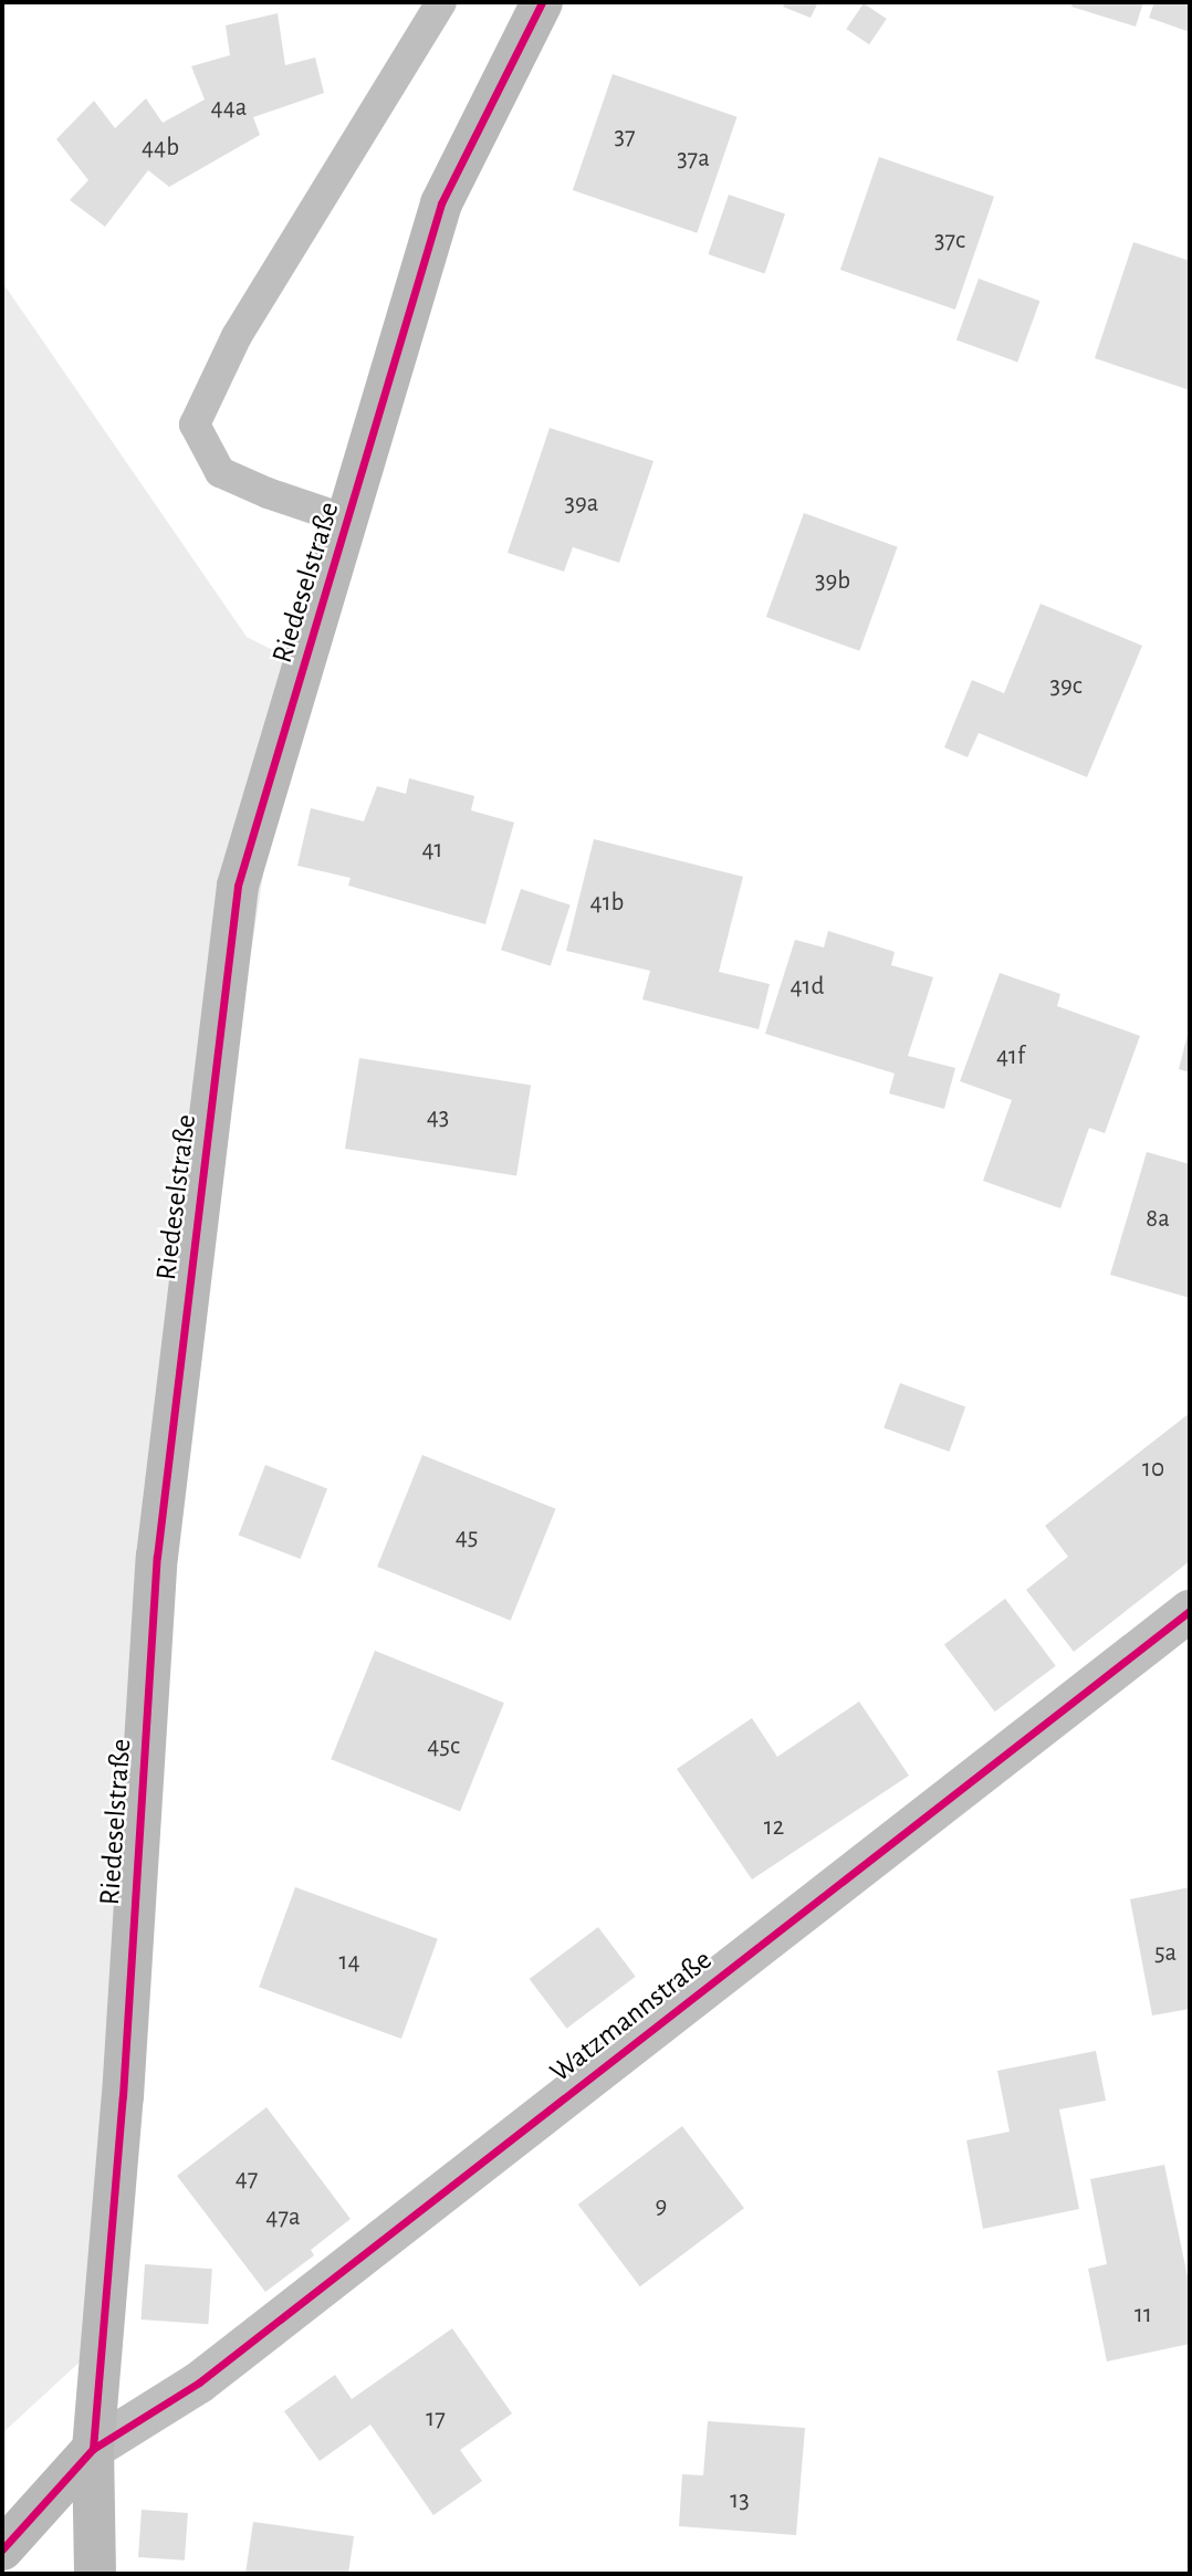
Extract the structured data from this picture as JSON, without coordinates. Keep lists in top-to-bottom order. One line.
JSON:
{"streets":{"street":["Riedeselstraße","Watzmannstraße"]},"crossings":[["Riedeselstraße","Watzmannstraße"]],"house_numbers":["44a","37","44b","37a","37c","39a","39b","39c","41","41b","41d","41f","43","8a","10","45","45c","12","5a","14","47","9","47a","11","17","13"]}
